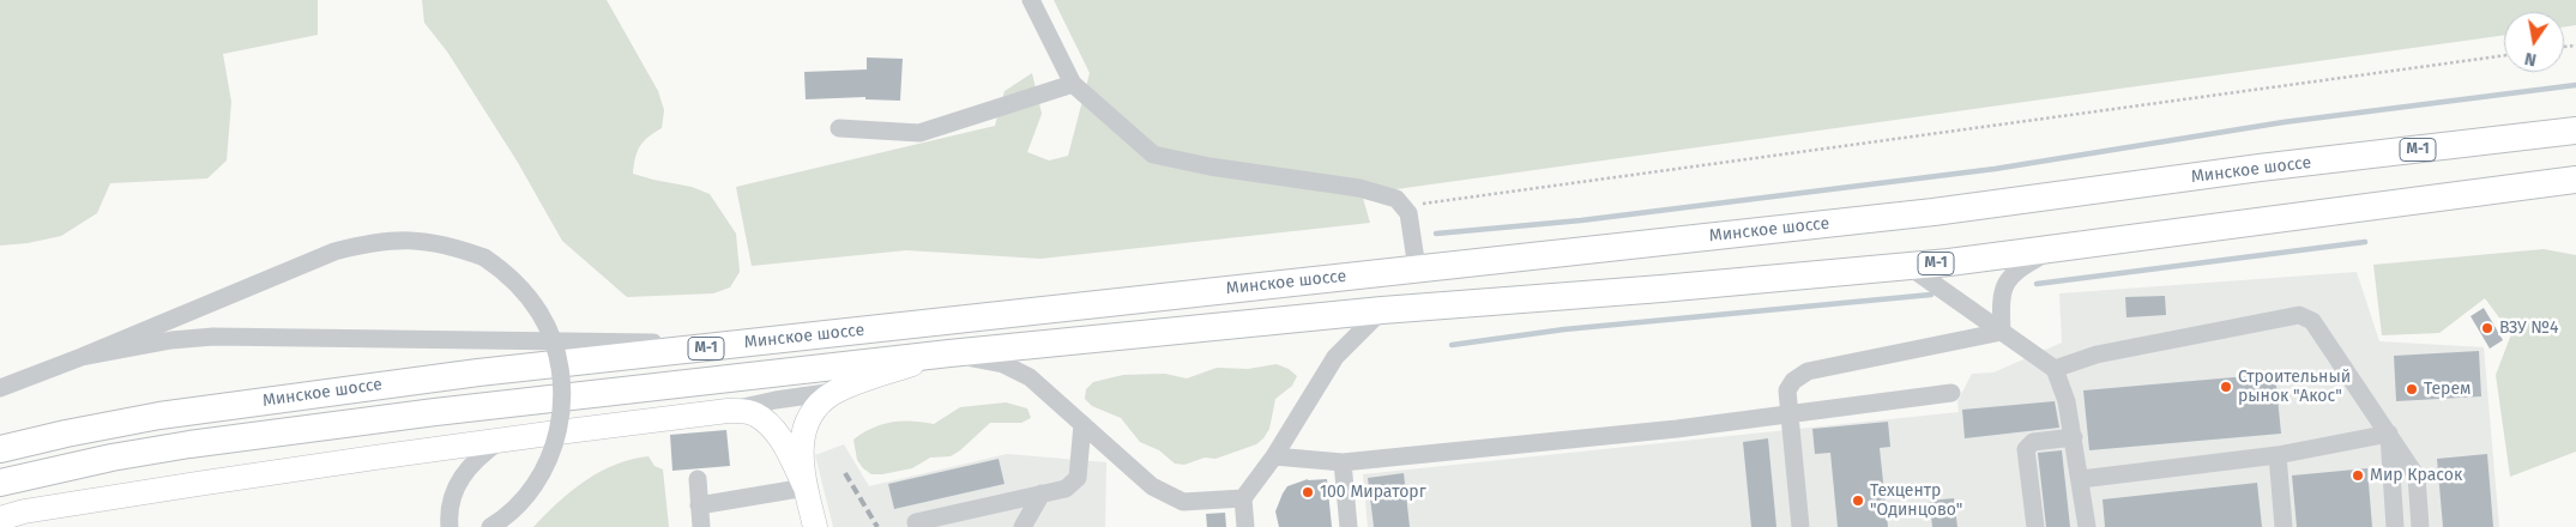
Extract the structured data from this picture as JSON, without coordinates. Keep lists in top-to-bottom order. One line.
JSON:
{"streets":{"highway":["М-1","Минское шоссе"]},"places":["ВЗУ №4","Строительный рынок \"Акос\"","Терем","Мир Красок","100 Мираторг","Техцентр \"Одинцово\""],"north":"bottom"}
